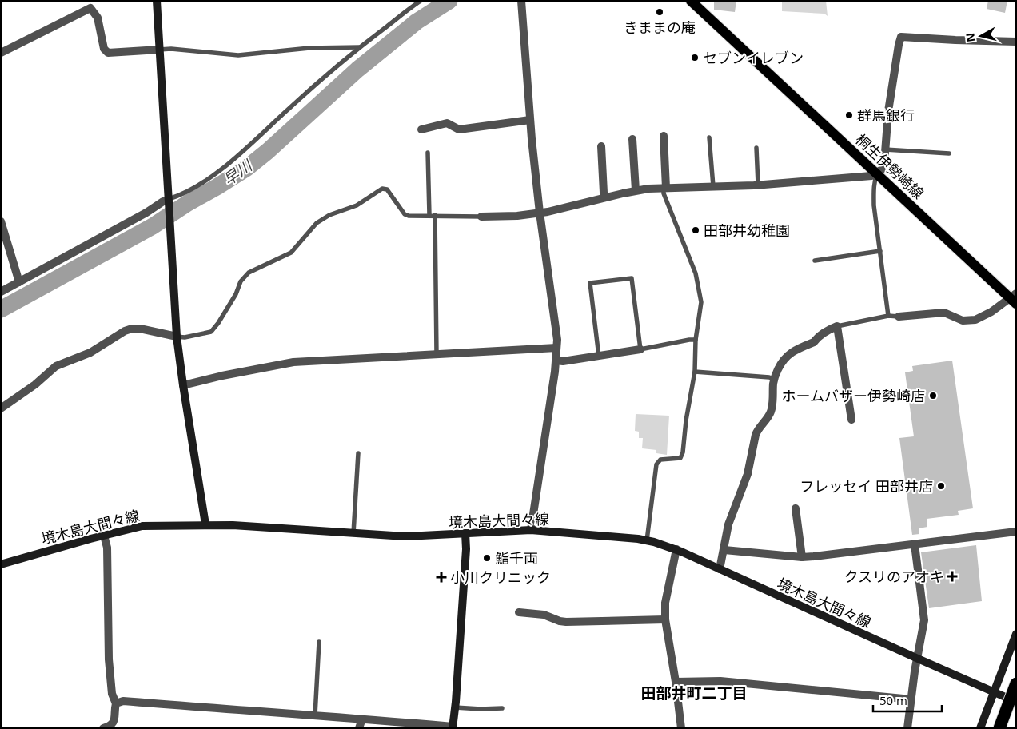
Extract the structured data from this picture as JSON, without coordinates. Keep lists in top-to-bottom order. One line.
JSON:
{"streets":{"main road":["桐生伊勢崎線","境木島大間々線"]},"districts":["田部井町二丁目"],"water":["早川"],"places":{"other":["きままの庵","セブンイレブン","群馬銀行","田部井幼稚園","ホームバザー伊勢崎店","フレッセイ 田部井店","鮨千両"],"health":["クスリのアオキ","小川クリニック"]},"scale_bar":"50 m","north":"left"}
